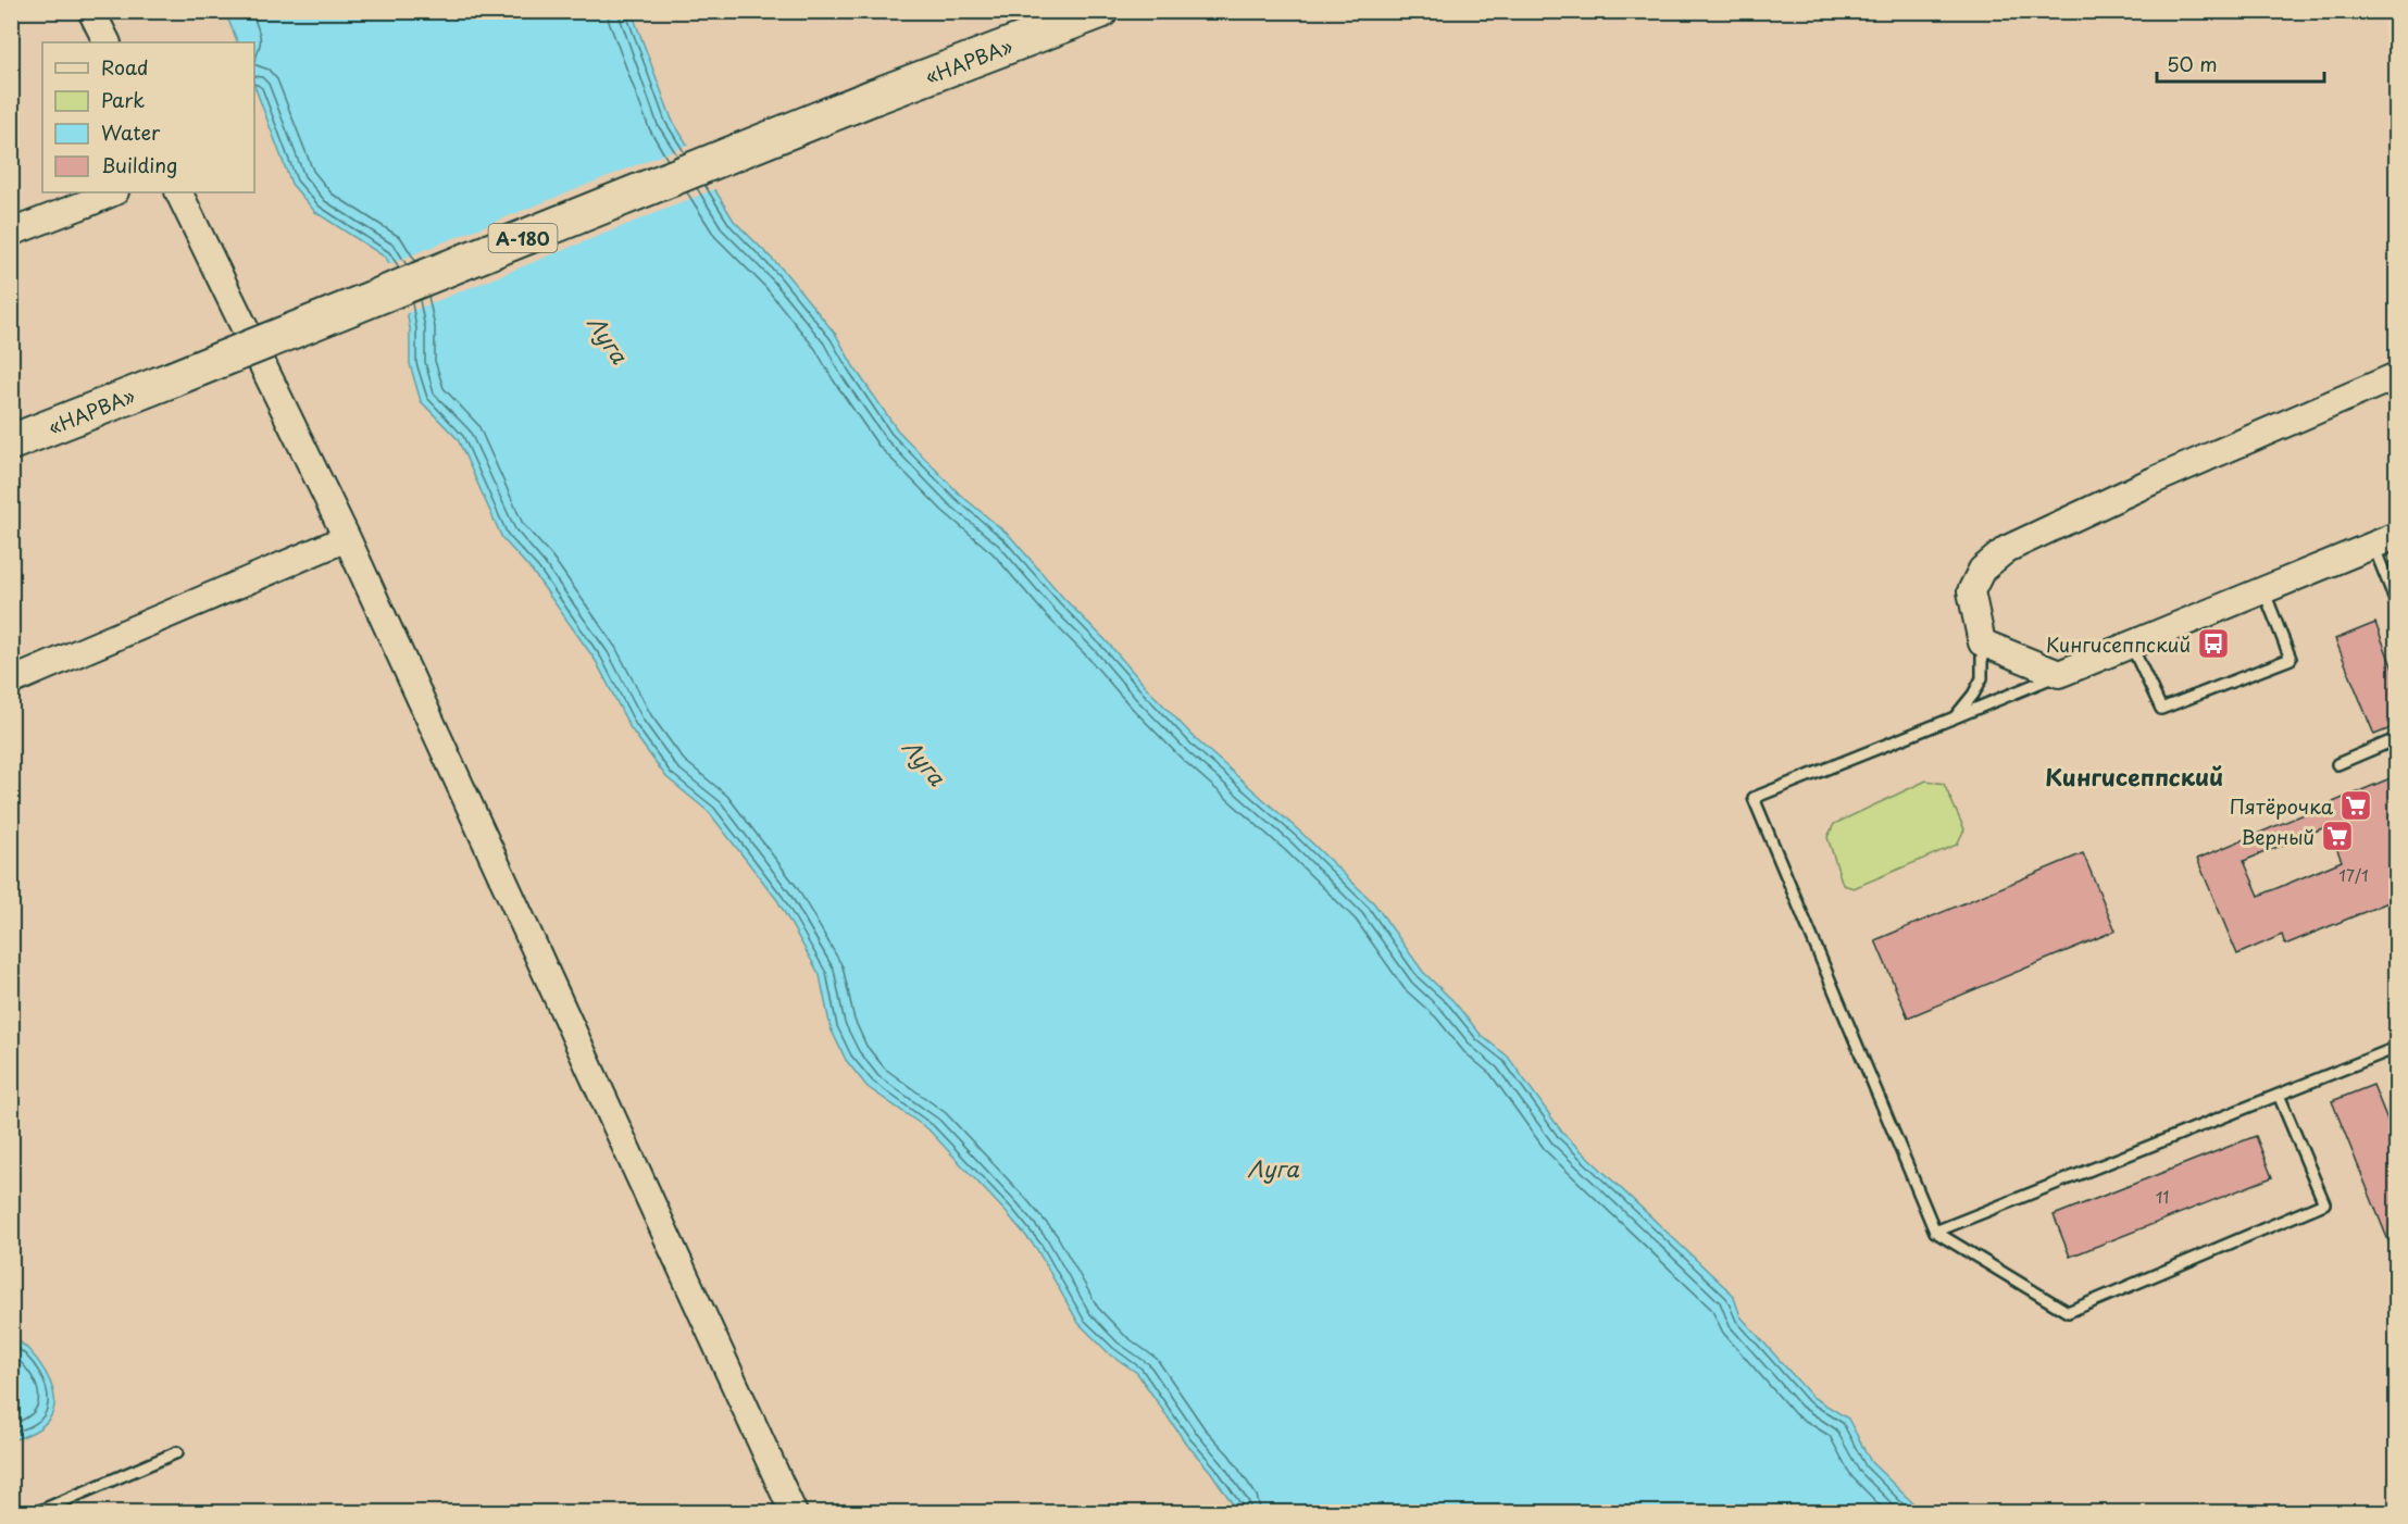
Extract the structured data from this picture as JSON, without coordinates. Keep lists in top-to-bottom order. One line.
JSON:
{"streets":{"highway":["«НАРВА»","А-180"]},"districts":["Кингисеппский"],"water":["Луга"],"places":{"bus stop":["Кингисеппский"],"supermarket":["Пятёрочка","Верный"]},"house_numbers":["17/1","11"],"legend":["Road","Park","Water","Building"],"scale_bar":"50 m"}
